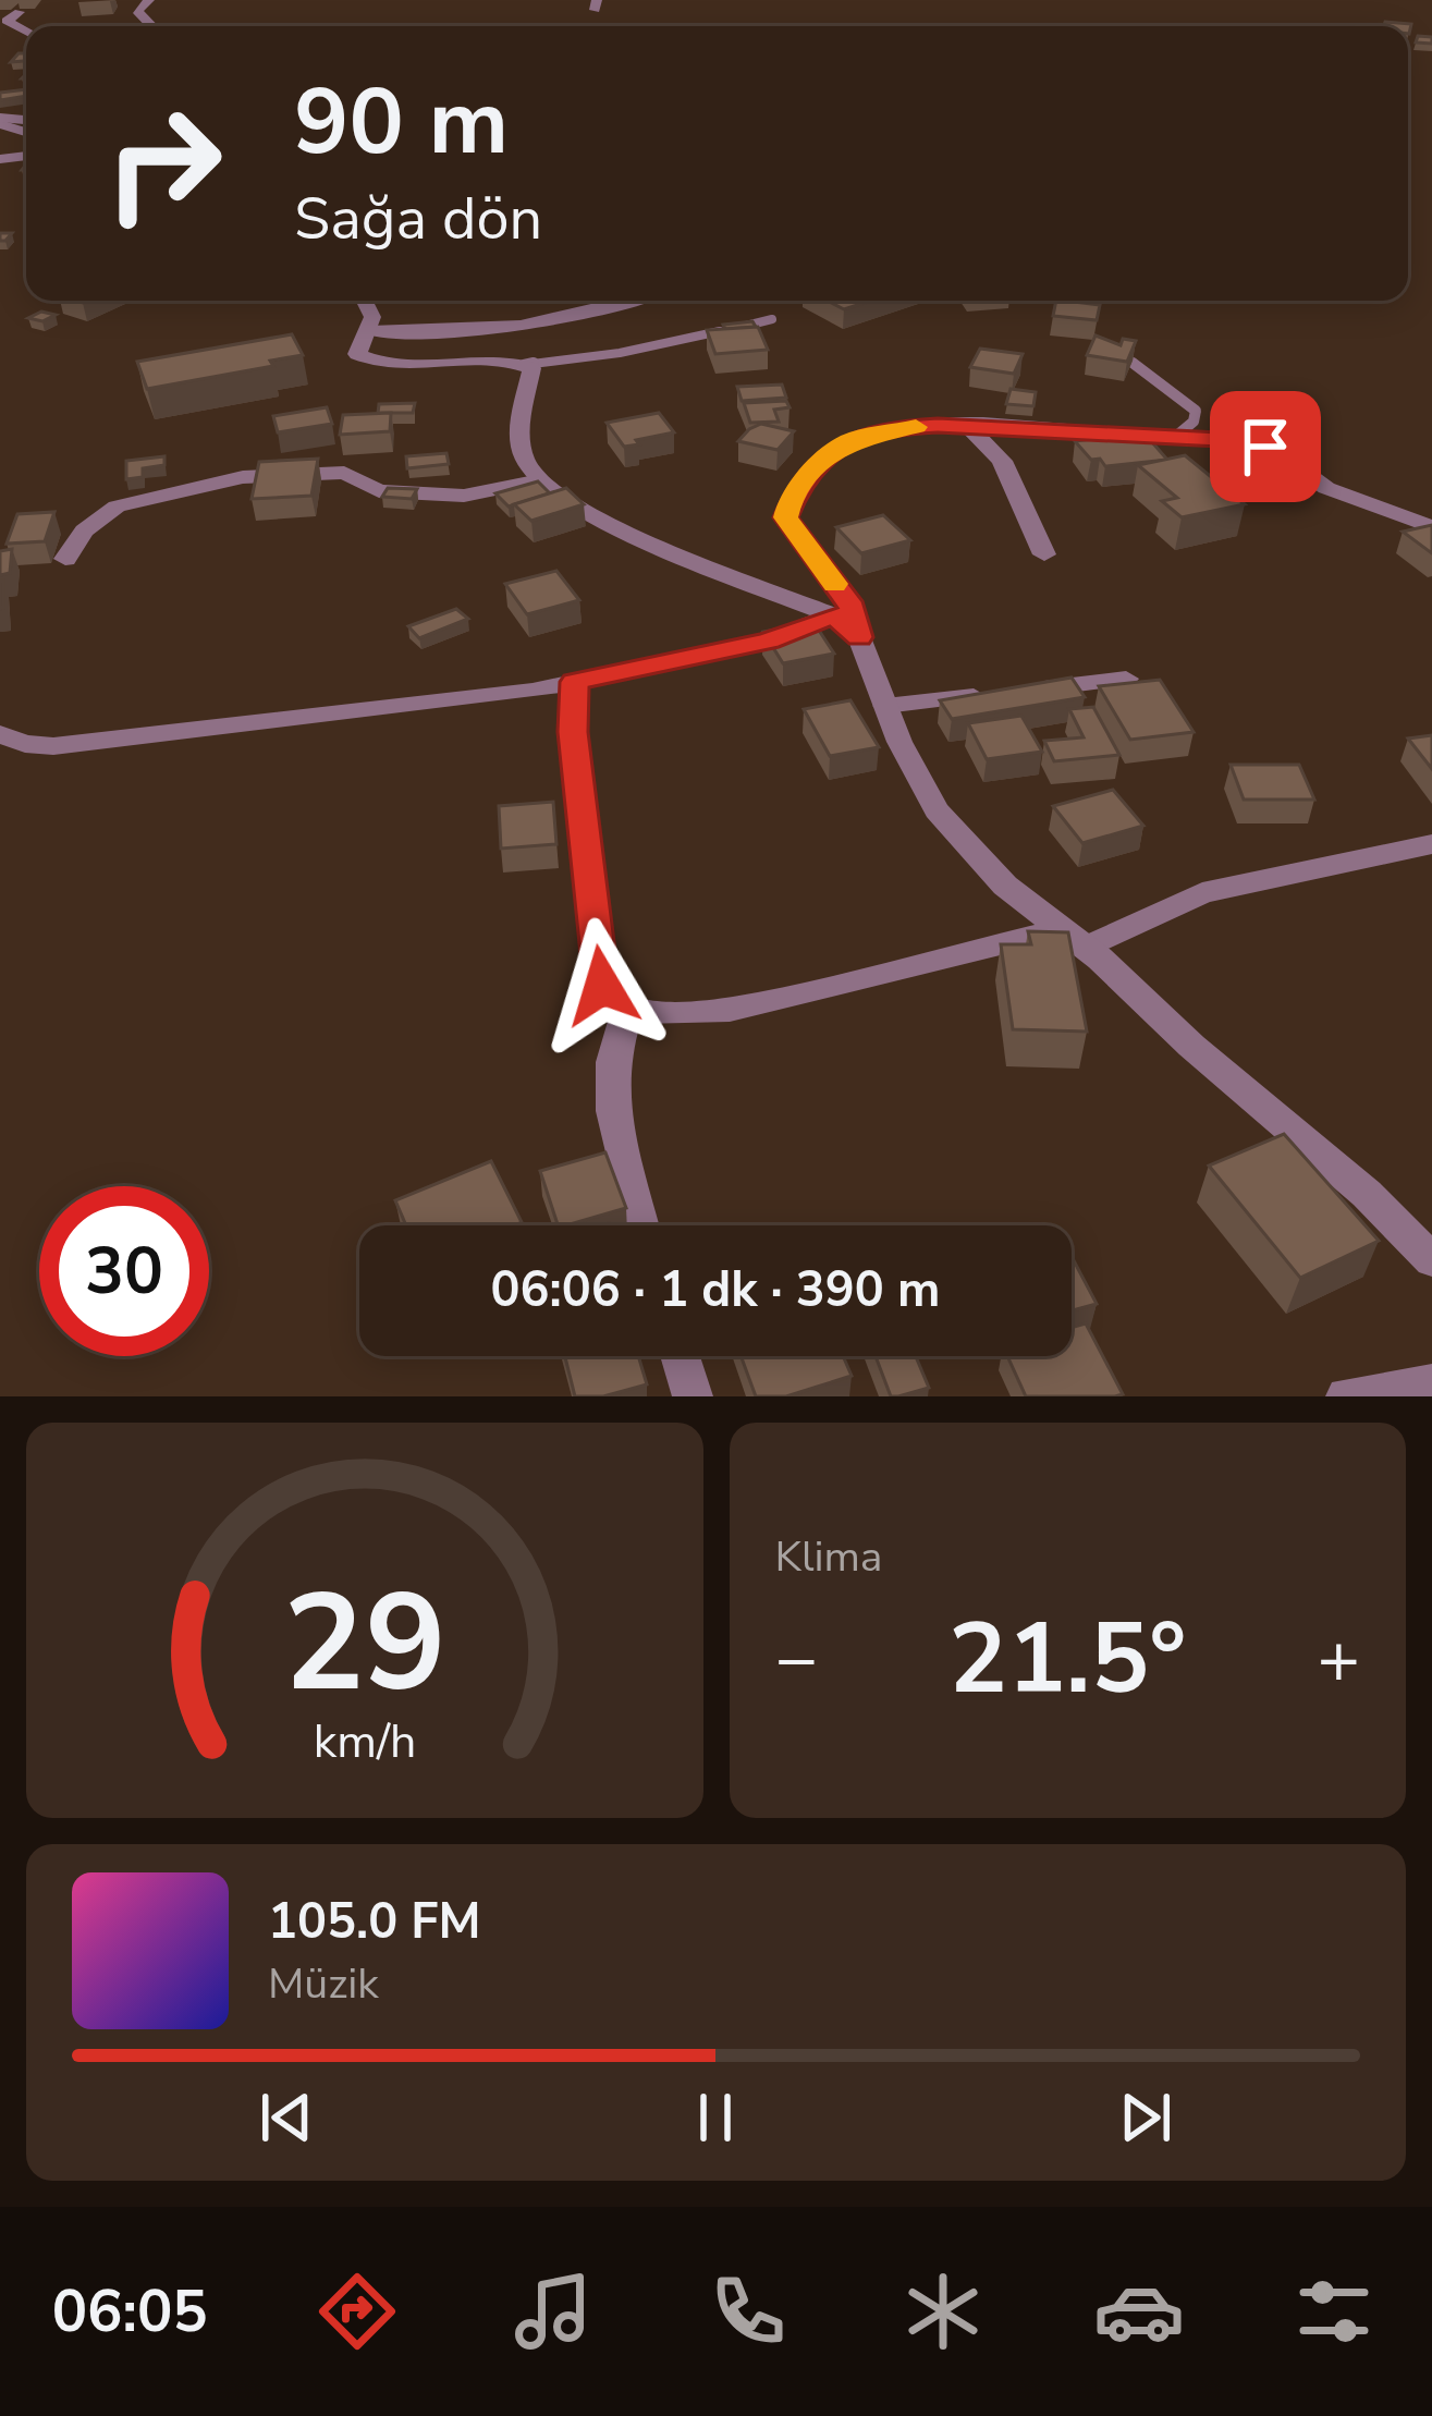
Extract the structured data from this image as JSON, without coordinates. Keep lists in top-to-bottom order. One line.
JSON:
{"page":{"turn":["90 m","Sağa dön"],"limit":"30","trip":"06:06 · 1 dk · 390 m","tile":"Klima","heat":["−","21.5°","+"],"song":["105.0 FM","Müzik"],"tabs":"06:05","gauge":["29","km/h"]}}
